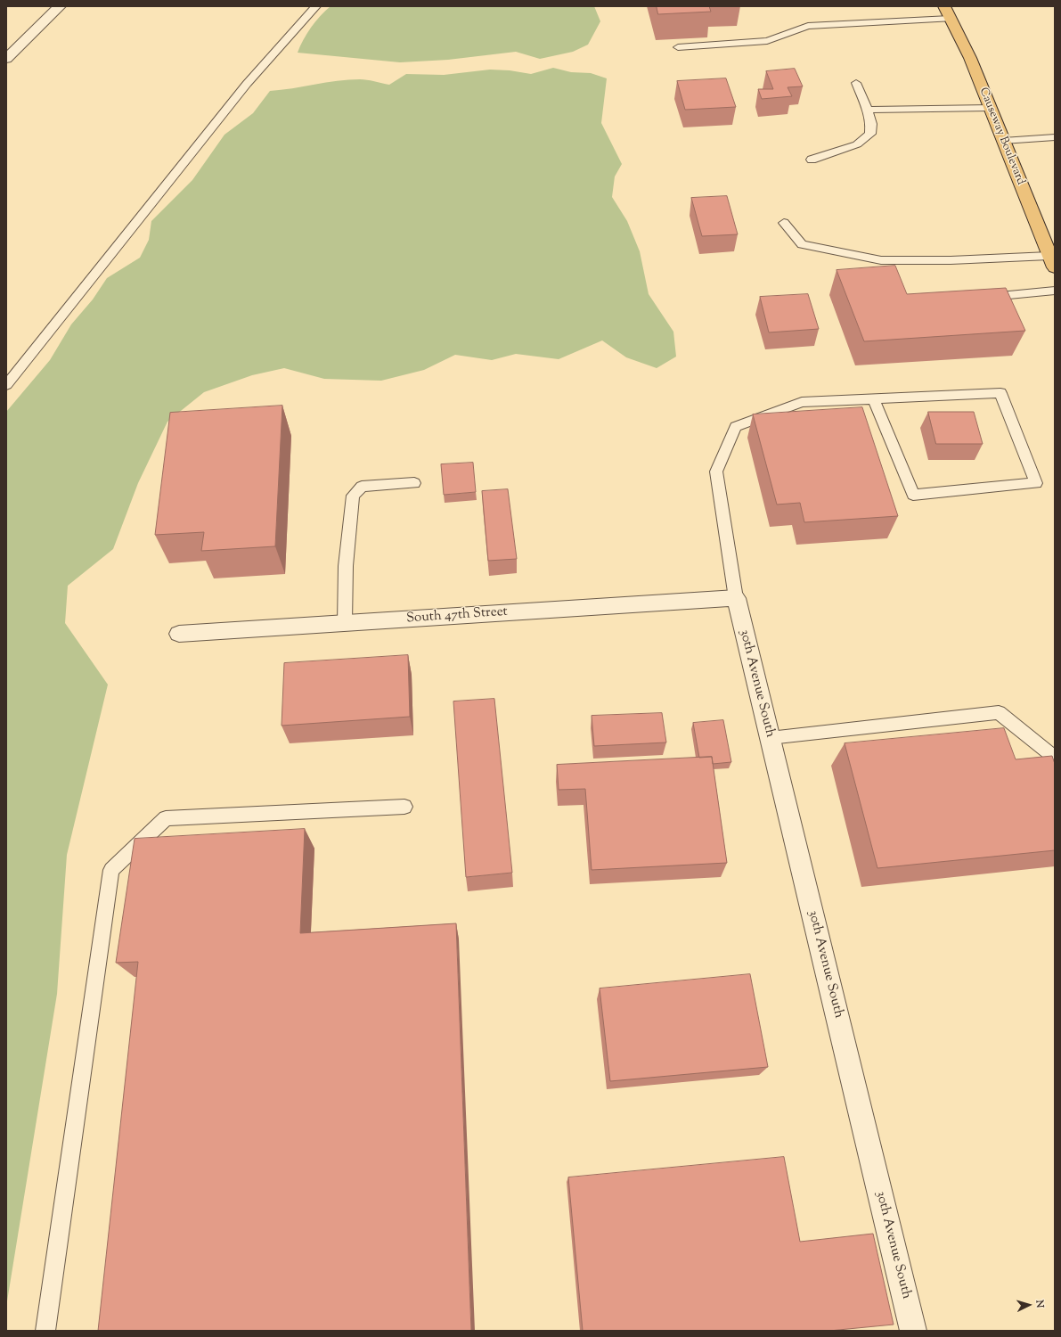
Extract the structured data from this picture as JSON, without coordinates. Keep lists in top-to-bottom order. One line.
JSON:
{"streets":{"main road":["Causeway Boulevard"],"street":["South 47th Street","30th Avenue South"]},"crossings":[["South 47th Street","30th Avenue South"]],"north":"right"}
